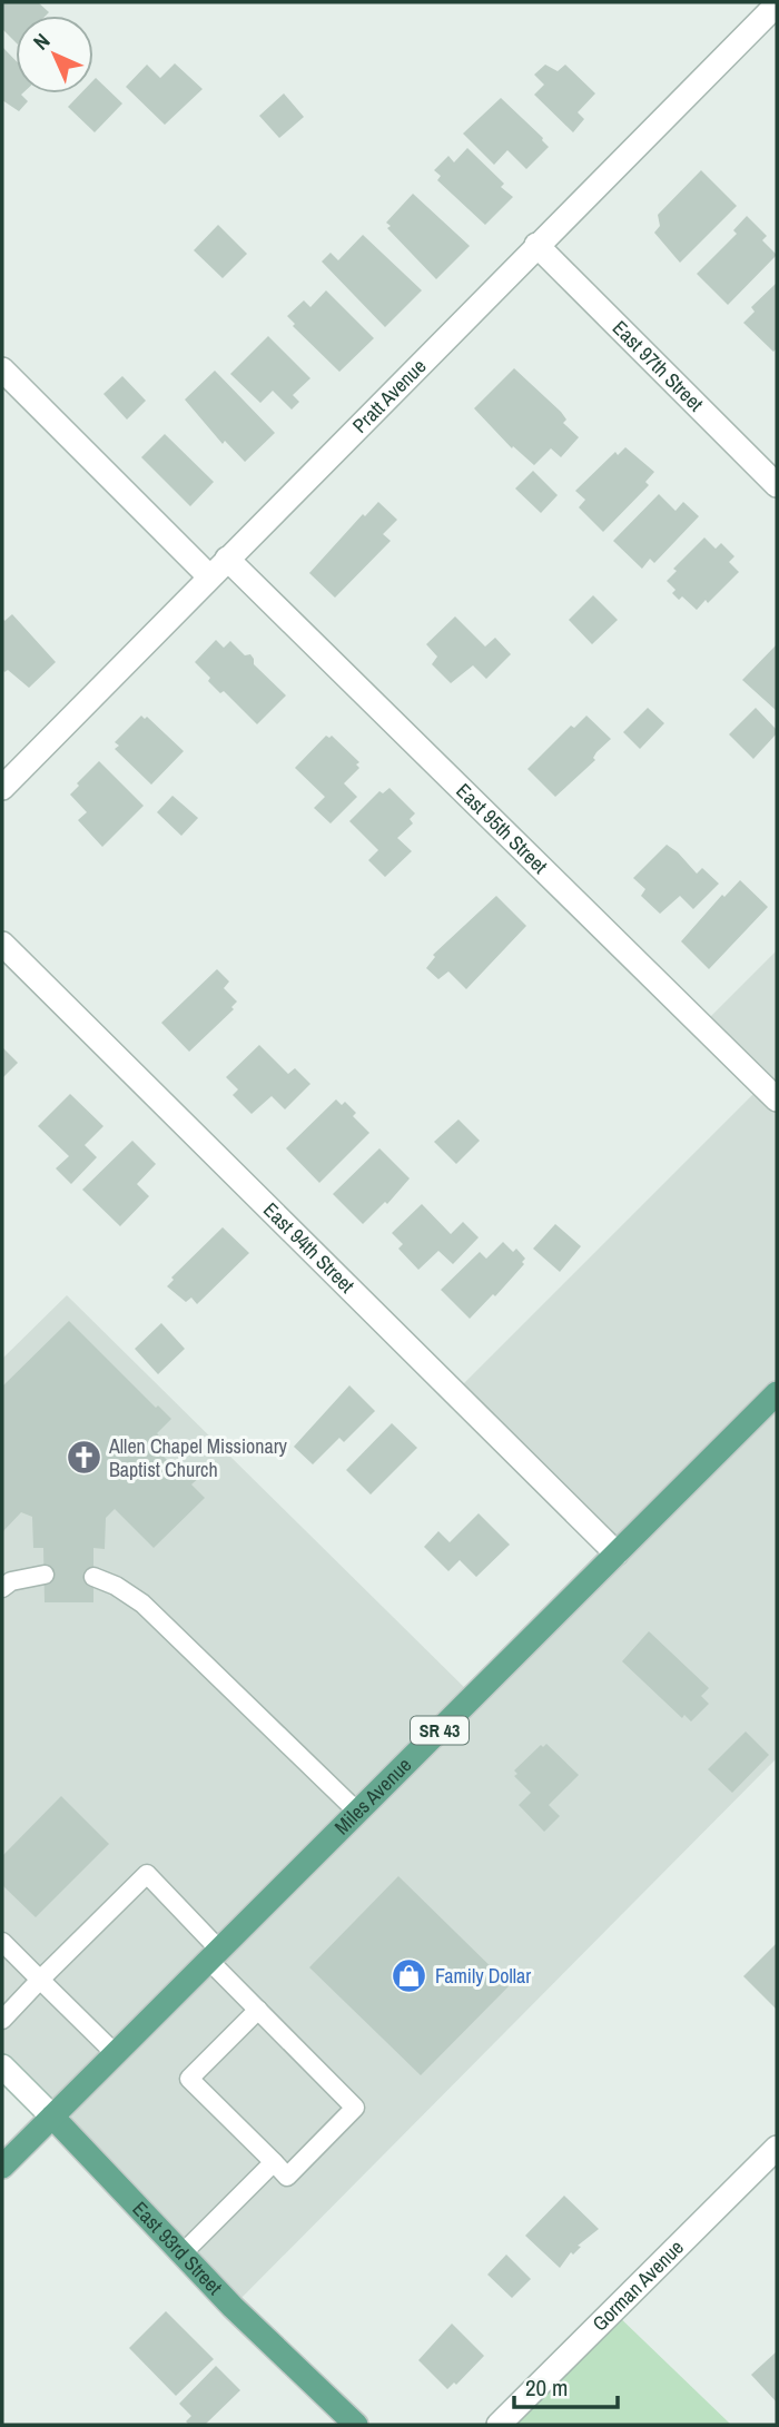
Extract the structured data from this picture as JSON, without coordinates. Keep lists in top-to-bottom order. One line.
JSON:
{"streets":{"main road":["SR 43","Miles Avenue","East 93rd Street"],"street":["East 97th Street","Pratt Avenue","East 95th Street","East 94th Street","Gorman Avenue"]},"crossings":[["East 97th Street","Pratt Avenue"],["Pratt Avenue","East 95th Street"],["East 94th Street","Miles Avenue"],["Miles Avenue","East 93rd Street"]],"places":{"church":["Allen Chapel Missionary Baptist Church"],"shop":["Family Dollar"]},"scale_bar":"20 m","north":"top left"}
